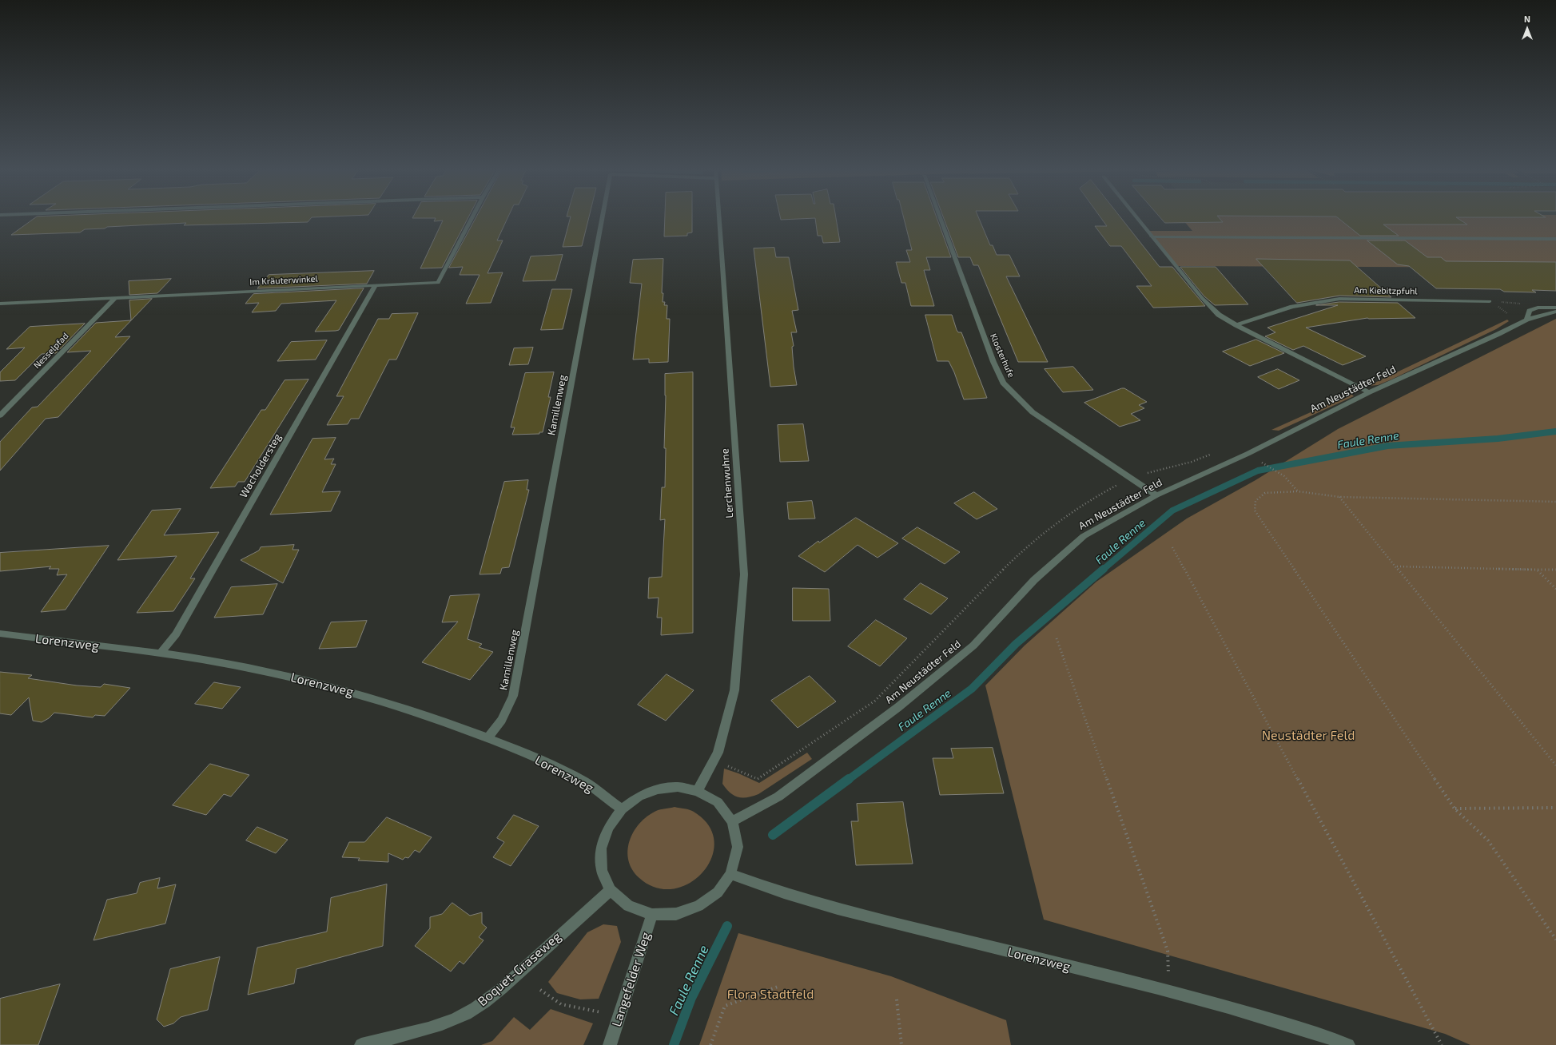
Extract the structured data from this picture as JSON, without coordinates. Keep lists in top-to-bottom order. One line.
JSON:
{"streets":{"street":["Im Kräuterwinkel","Am Kiebitzpfuhl","Nesselpfad","Klosterhufe","Am Neustädter Feld","Kamillenweg","Wacholdersteg","Lerchenwuhne","Lorenzweg","Boquet-Graseweg","Langefelder Weg"]},"crossings":[["Im Kräuterwinkel","Nesselpfad"],["Im Kräuterwinkel","Wacholdersteg"],["Klosterhufe","Am Neustädter Feld"],["Kamillenweg","Lorenzweg"],["Wacholdersteg","Lorenzweg"]],"water":["Faule Renne"],"parks":["Neustädter Feld","Flora Stadtfeld"],"north":"top"}
